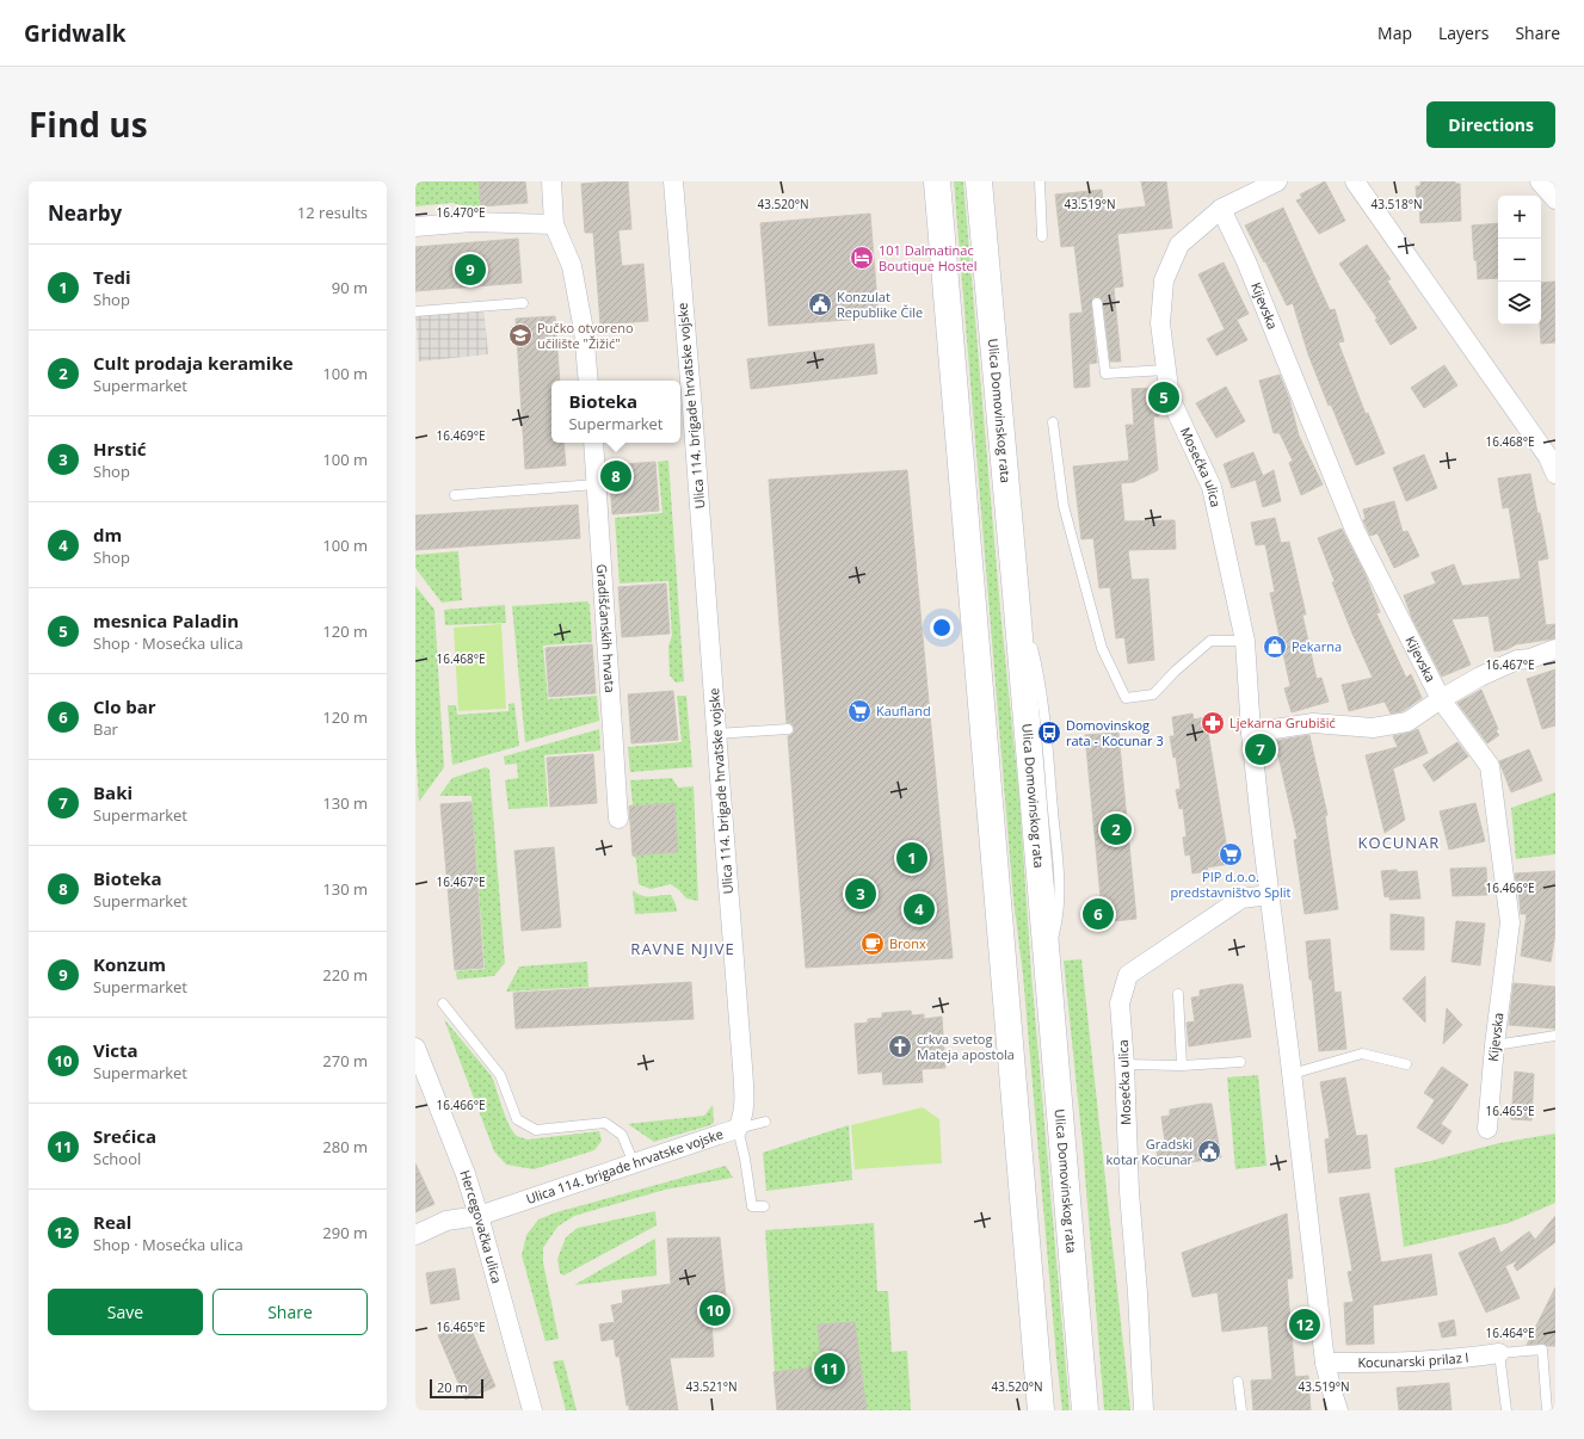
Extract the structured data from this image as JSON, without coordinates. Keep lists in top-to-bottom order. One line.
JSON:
{"streets":{"main road":["Ulica Domovinskog rata"],"street":["Kijevska","Ulica 114. brigade hrvatske vojske","Mosećka ulica","Gradišćanskih hrvata","Hercegovačka ulica","Kocunarski prilaz I"]},"crossings":[["Kijevska","Mosećka ulica"],["Ulica 114. brigade hrvatske vojske","Hercegovačka ulica"],["Mosećka ulica","Kocunarski prilaz I"]],"districts":["KOCUNAR","RAVNE NJIVE"],"places":{"hotel":["101 Dalmatinac Boutique Hostel"],"public building":["Konzulat Republike Čile","Gradski kotar Kocunar"],"school or university":["Pučko otvoreno učilište \"Žižić\""],"shop":["Pekarna"],"supermarket":["Kaufland","PIP d.o.o. predstavništvo Split"],"pharmacy":["Ljekarna Grubišić"],"bus stop":["Domovinskog rata - Kocunar 3"],"cafe":["Bronx"],"church":["crkva svetog Mateja apostola"]},"scale_bar":"20 m","page":{"header":"Gridwalk","nav":["Map","Layers","Share"],"title":"Find us","buttons":["Directions",["Save","Share"]],"heading":["Nearby","12 results"],"map_buttons":["+","−"],"list":[{"mark":"1","name":"Tedi","note":"Shop","value":"90 m"},{"mark":"2","name":"Cult prodaja keramike","note":"Supermarket","value":"100 m"},{"mark":"3","name":"Hrstić","note":"Shop","value":"100 m"},{"mark":"4","name":"dm","note":"Shop","value":"100 m"},{"mark":"5","name":"mesnica Paladin","note":"Shop · Mosećka ulica","value":"120 m"},{"mark":"6","name":"Clo bar","note":"Bar","value":"120 m"},{"mark":"7","name":"Baki","note":"Supermarket","value":"130 m"},{"mark":"8","name":"Bioteka","note":"Supermarket","value":"130 m"},{"mark":"9","name":"Konzum","note":"Supermarket","value":"220 m"},{"mark":"10","name":"Victa","note":"Supermarket","value":"270 m"},{"mark":"11","name":"Srećica","note":"School","value":"280 m"},{"mark":"12","name":"Real","note":"Shop · Mosećka ulica","value":"290 m"}],"pins":["9","5","8","7","2","1","3","4","6","10","12","11"],"popup":["Bioteka","Supermarket"],"scale":"20 m"},"coordinates":["43.520°N","43.519°N","43.518°N","16.470°E","16.469°E","16.468°E","16.467°E","16.466°E","16.465°E","16.464°E","43.521°N"]}
